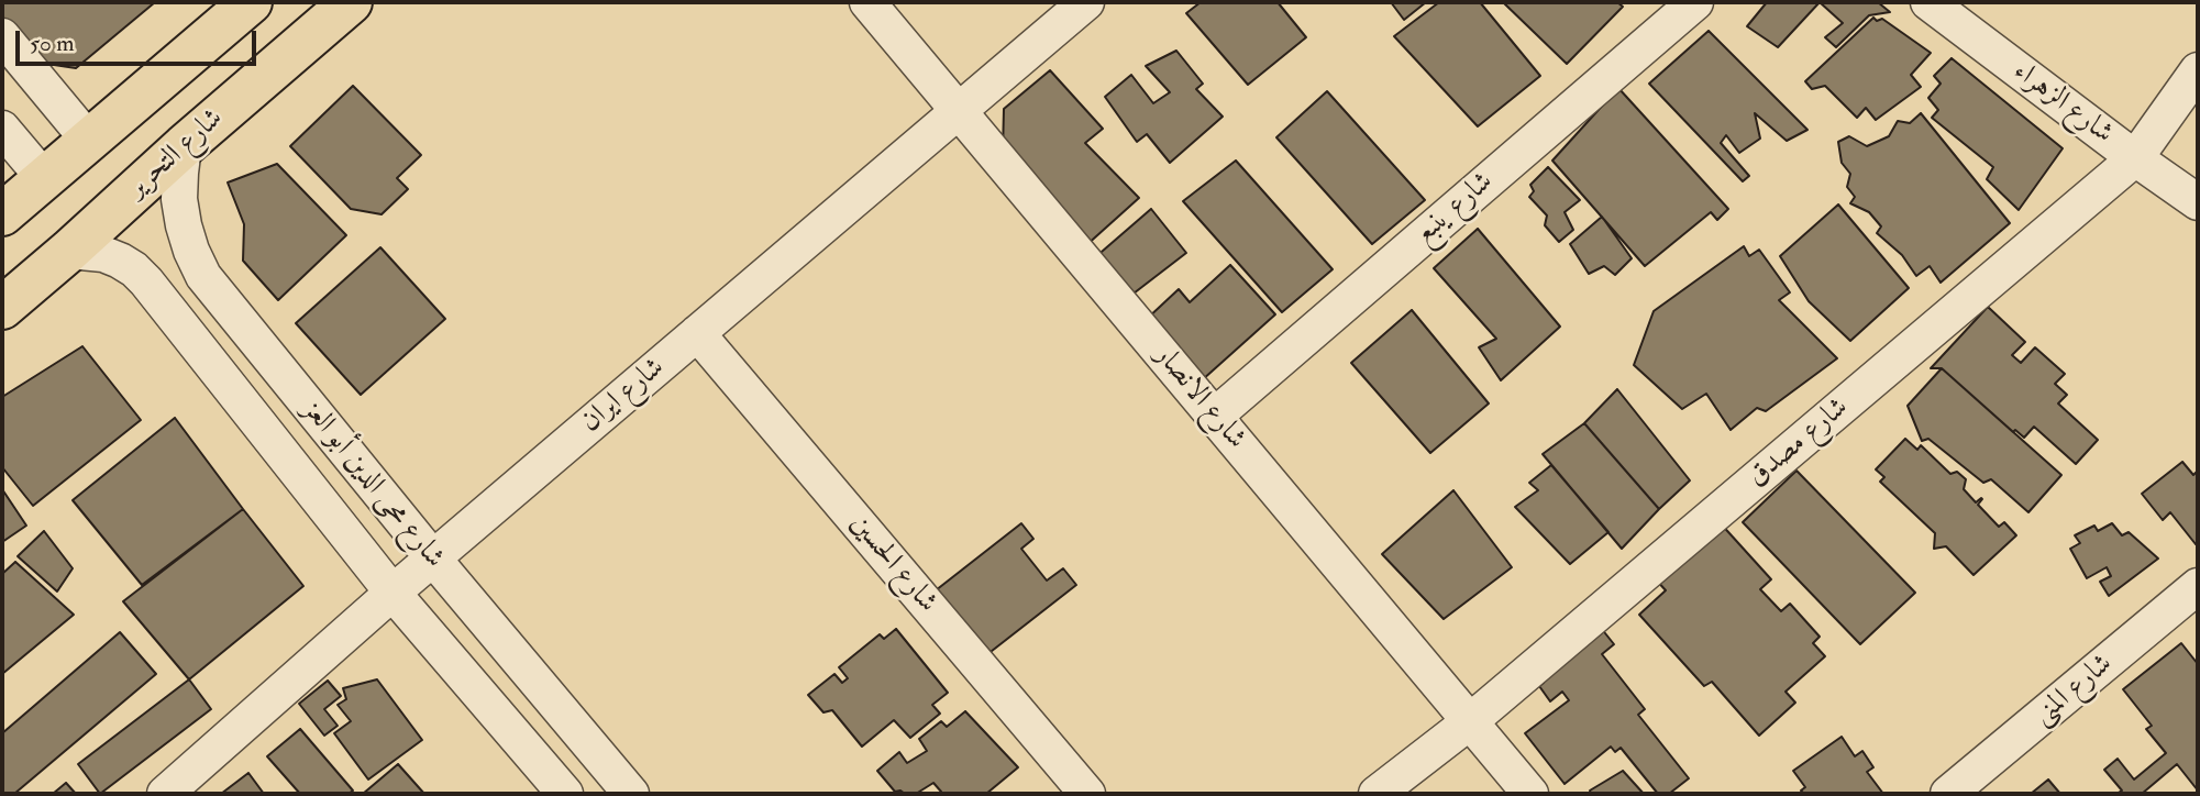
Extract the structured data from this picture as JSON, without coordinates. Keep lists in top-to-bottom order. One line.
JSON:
{"streets":{"main road":["شارع التحرير"],"street":["شارع الزهراء","شارع ينبع","شارع ايران","شارع الانصار","شارع مصدق","شارع محى الدين أبو العز","شارع الحسين","شارع المنى"]},"crossings":[["شارع الزهراء","شارع مصدق"],["شارع التحرير","شارع محى الدين أبو العز"],["شارع ينبع","شارع الانصار"],["شارع ايران","شارع الانصار"],["شارع ايران","شارع محى الدين أبو العز"],["شارع ايران","شارع الحسين"],["شارع الانصار","شارع مصدق"]],"scale_bar":"50 m"}
